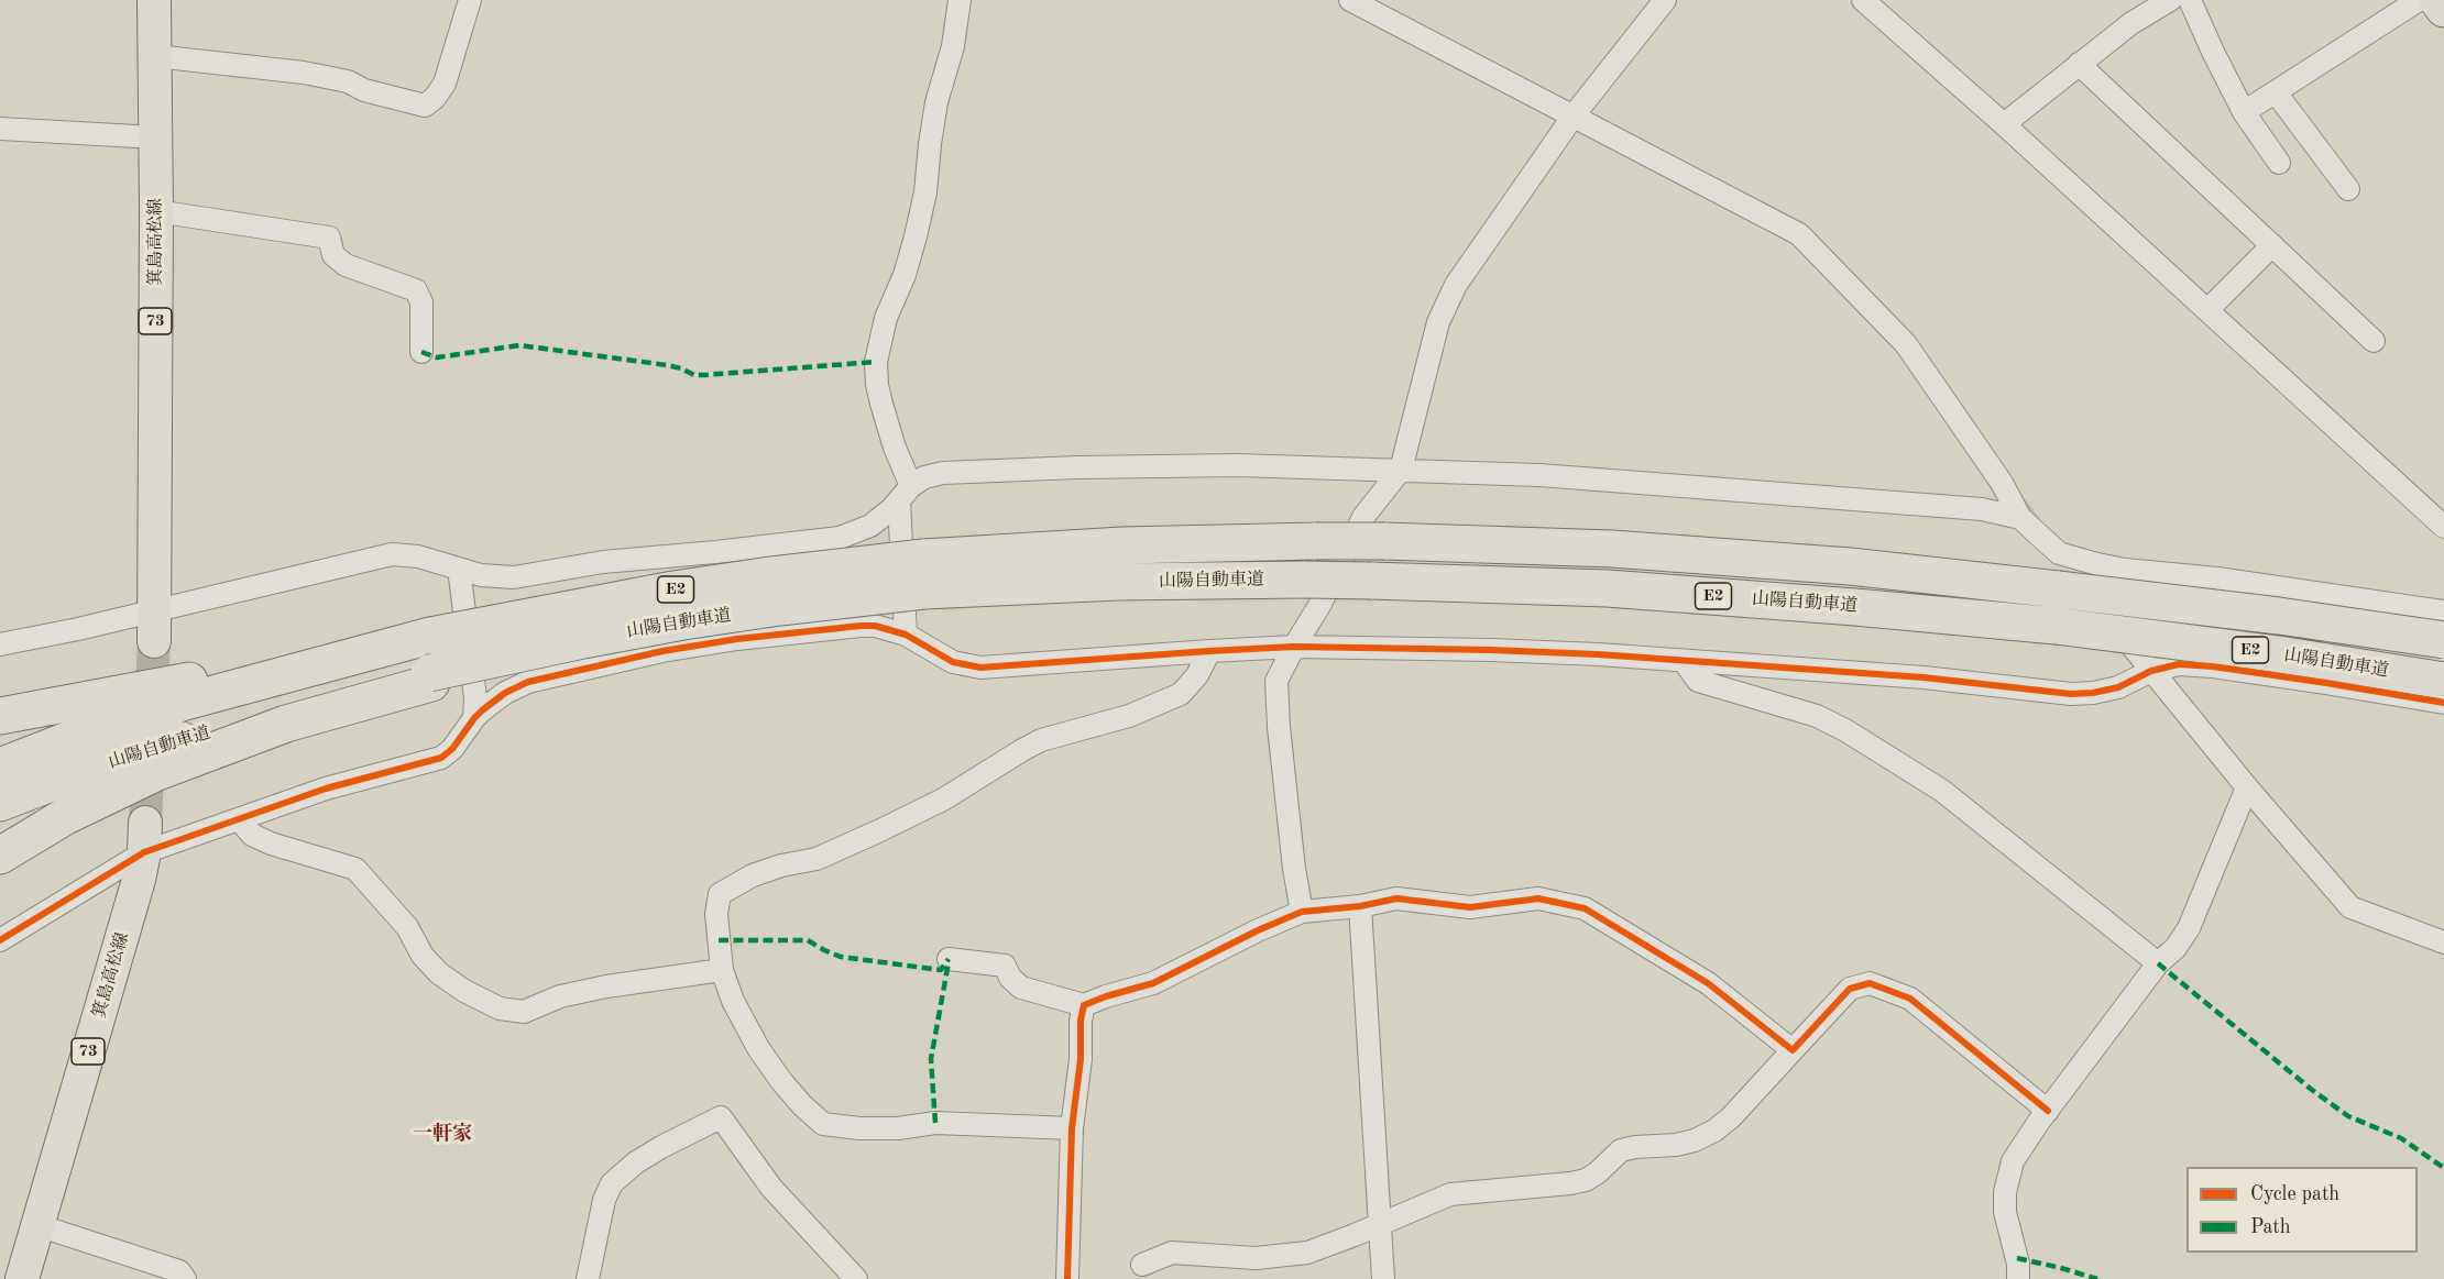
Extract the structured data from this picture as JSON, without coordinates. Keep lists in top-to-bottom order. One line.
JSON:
{"streets":{"highway":["山陽自動車道","E2"],"main road":["箕島高松線","73"]},"districts":["一軒家"],"legend":["Cycle path","Path"]}
